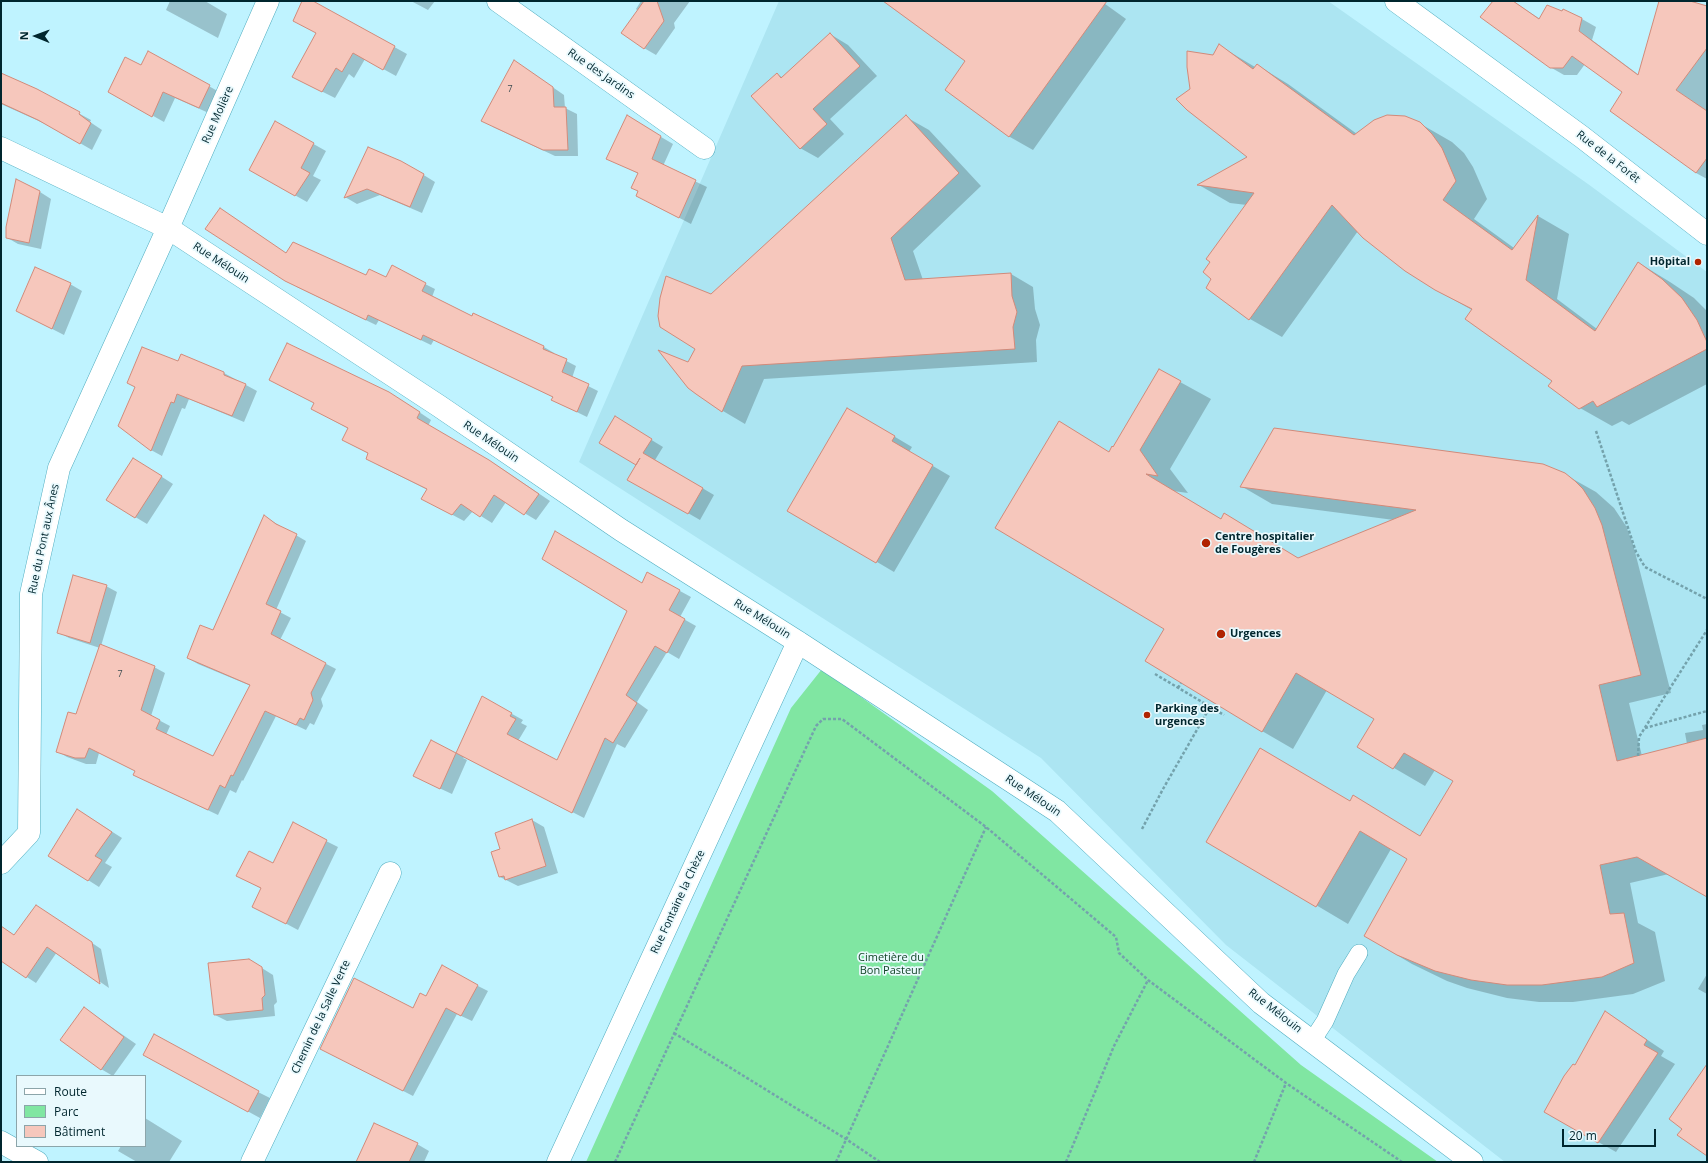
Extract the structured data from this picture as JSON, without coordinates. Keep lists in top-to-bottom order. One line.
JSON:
{"streets":{"street":["Rue des Jardins","Rue Molière","Rue de la Forêt","Rue Mélouin","Rue du Pont aux Ânes","Rue Fontaine la Chèze","Chemin de la Salle Verte"]},"crossings":[["Rue Molière","Rue Mélouin"],["Rue Molière","Rue du Pont aux Ânes"],["Rue Mélouin","Rue du Pont aux Ânes"],["Rue Mélouin","Rue Fontaine la Chèze"]],"parks":["Cimetière du Bon Pasteur"],"places":["Hôpital","Centre hospitalier de Fougères","Urgences","Parking des urgences"],"house_numbers":["7","7"],"legend":["Route","Parc","Bâtiment"],"scale_bar":"20 m","north":"left"}
